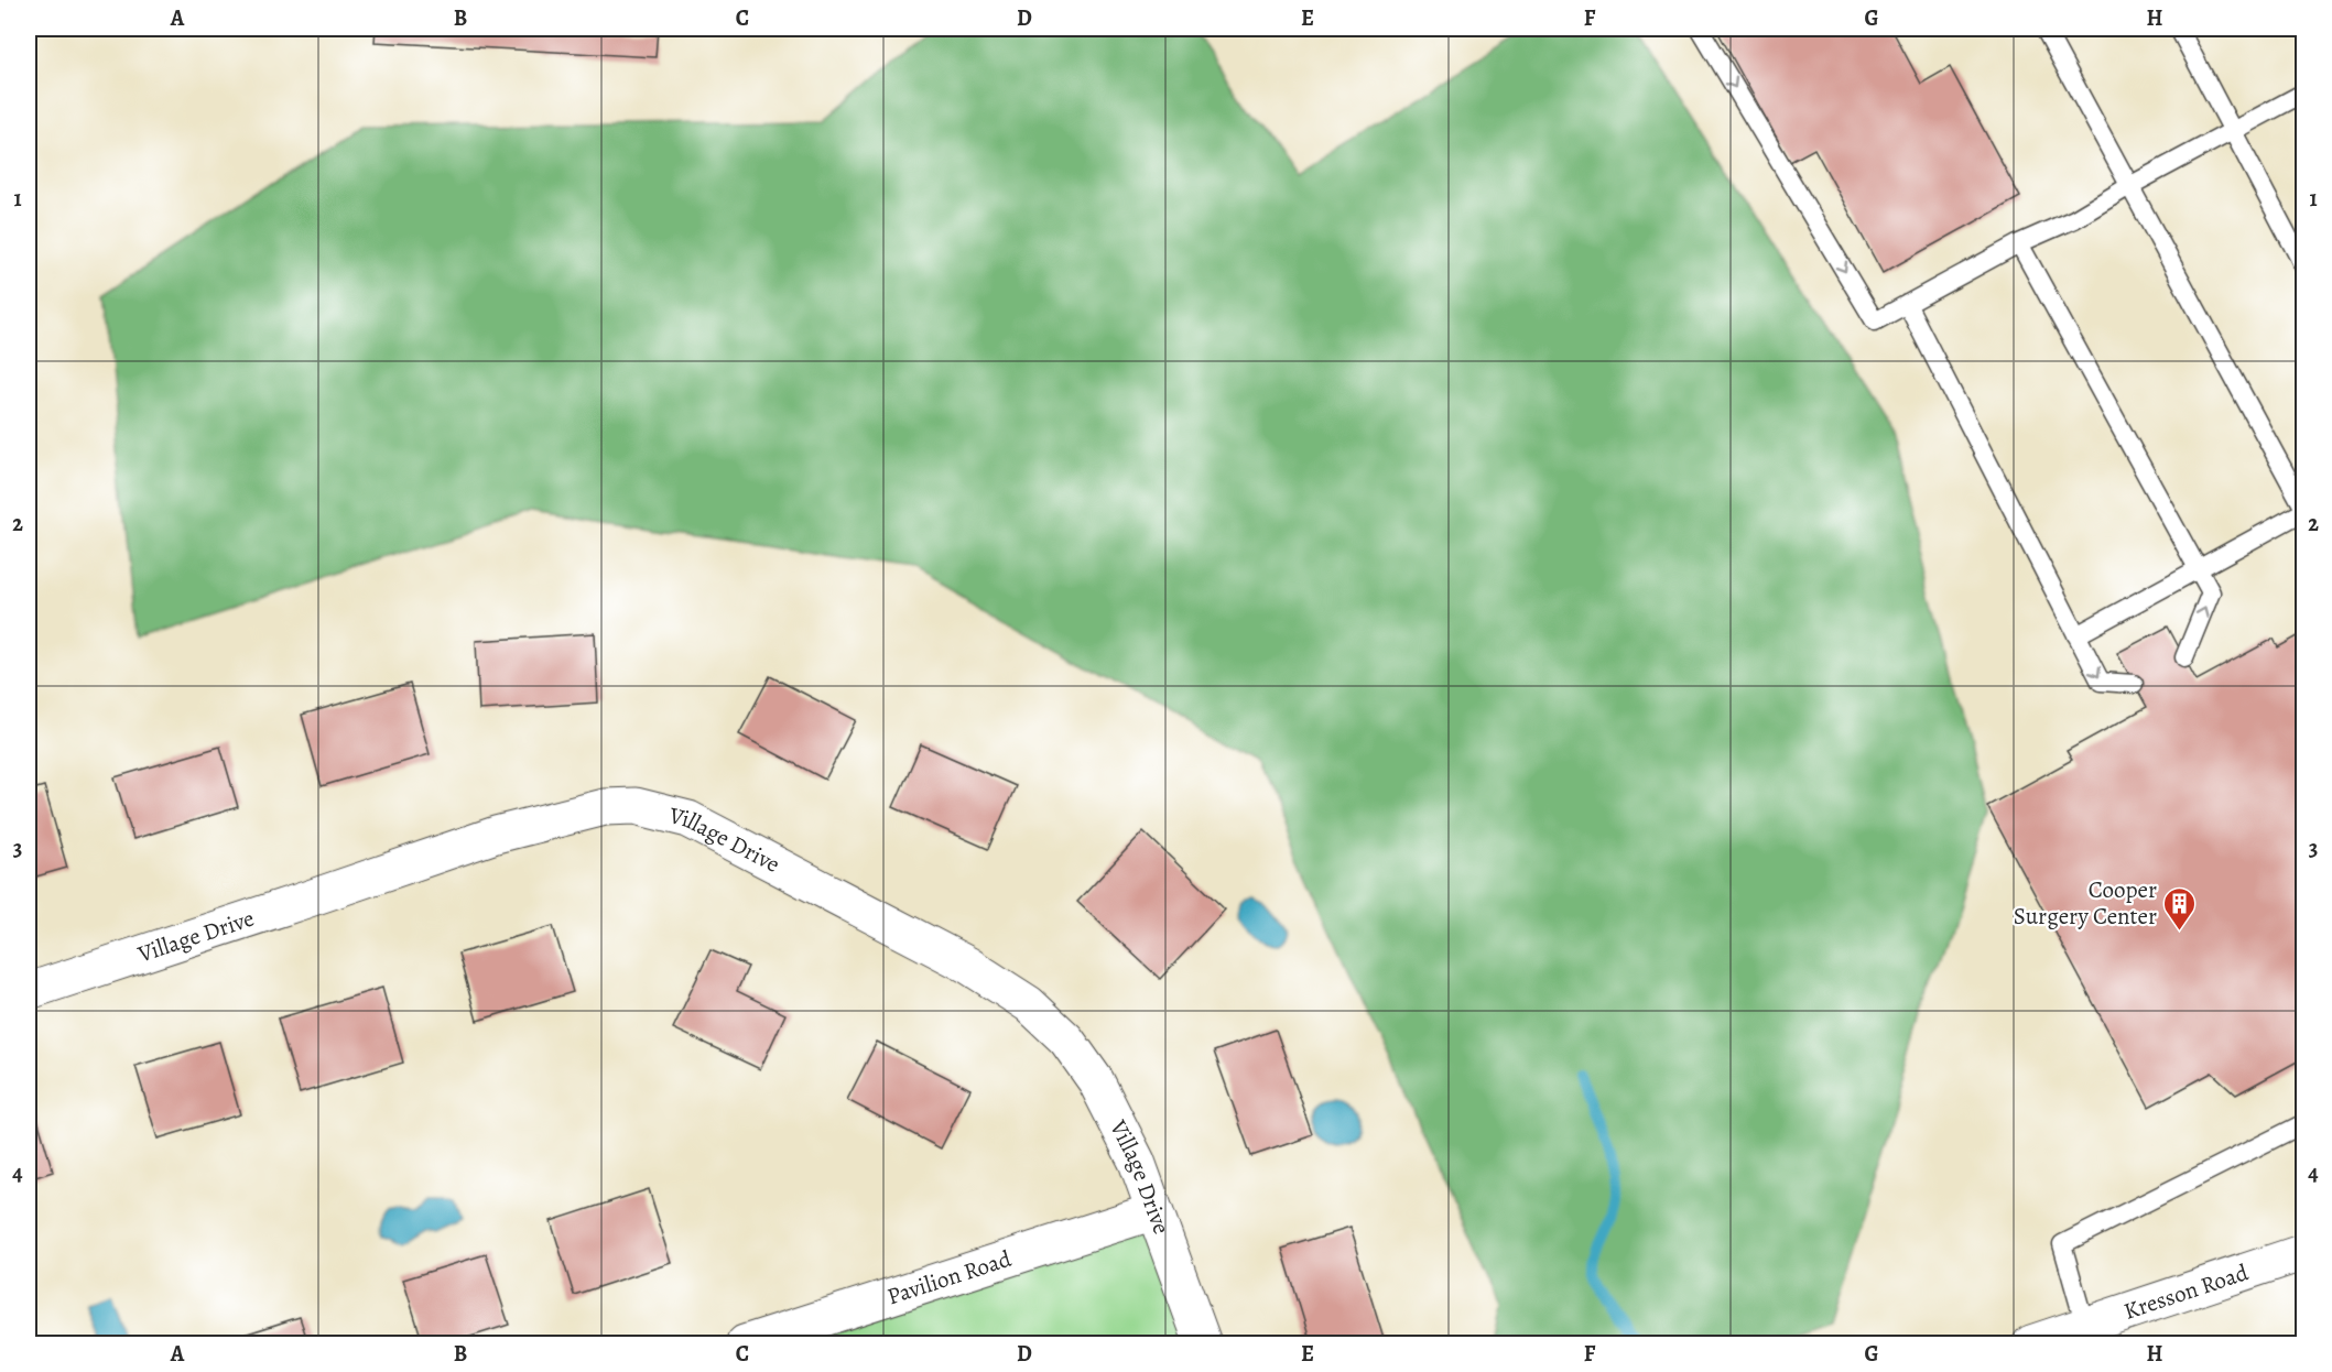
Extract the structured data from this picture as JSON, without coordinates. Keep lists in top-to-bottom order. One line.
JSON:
{"streets":{"street":["Village Drive","Pavilion Road","Kresson Road"]},"crossings":[["Village Drive","Pavilion Road"]],"places":{"building":["Cooper Surgery Center"]},"grid":{"columns":["A","B","C","D","E","F","G","H"],"rows":["1","2","3","4"]}}
